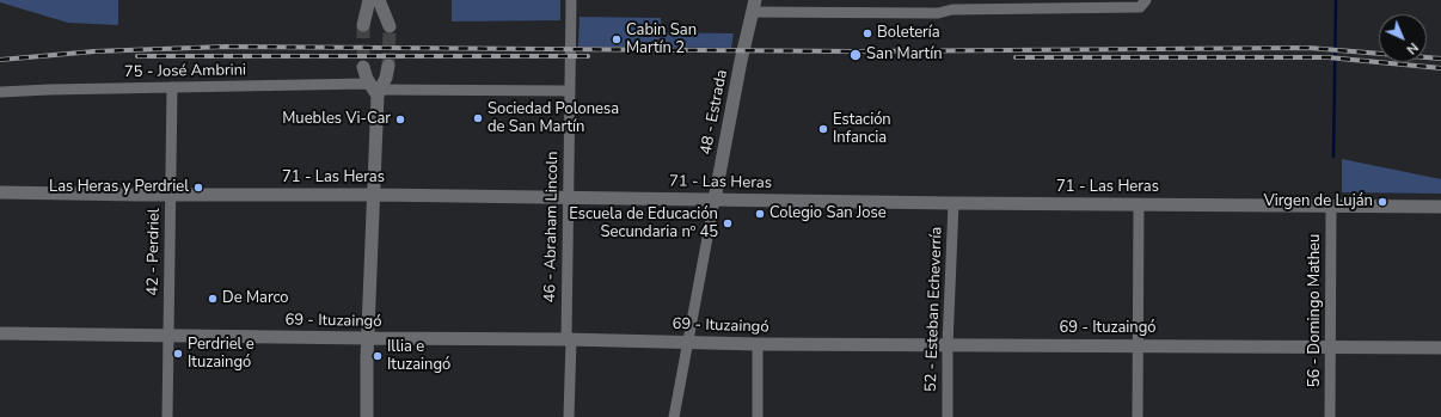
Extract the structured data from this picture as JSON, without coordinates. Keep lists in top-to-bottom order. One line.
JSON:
{"streets":{"street":["75 - José Ambrini","48 - Estrada","71 - Las Heras","46 - Abraham Lincoln","42 - Perdriel","52 - Esteban Echeverría","56 - Domingo Matheu","69 - Ituzaingó"]},"crossings":[["75 - José Ambrini","46 - Abraham Lincoln"],["75 - José Ambrini","42 - Perdriel"],["48 - Estrada","71 - Las Heras"],["48 - Estrada","69 - Ituzaingó"],["71 - Las Heras","46 - Abraham Lincoln"],["71 - Las Heras","42 - Perdriel"],["71 - Las Heras","52 - Esteban Echeverría"],["71 - Las Heras","56 - Domingo Matheu"],["46 - Abraham Lincoln","69 - Ituzaingó"],["42 - Perdriel","69 - Ituzaingó"],["52 - Esteban Echeverría","69 - Ituzaingó"],["56 - Domingo Matheu","69 - Ituzaingó"]],"places":["Boletería","Cabin San Martín 2","San Martín","Sociedad Polonesa de San Martín","Muebles Vi-Car","Estación Infancia","Las Heras y Perdriel","Virgen de Luján","Colegio San Jose","Escuela de Educación Secundaria nº 45","De Marco","Perdriel e Ituzaingó","Illia e Ituzaingó"],"north":"bottom right"}
